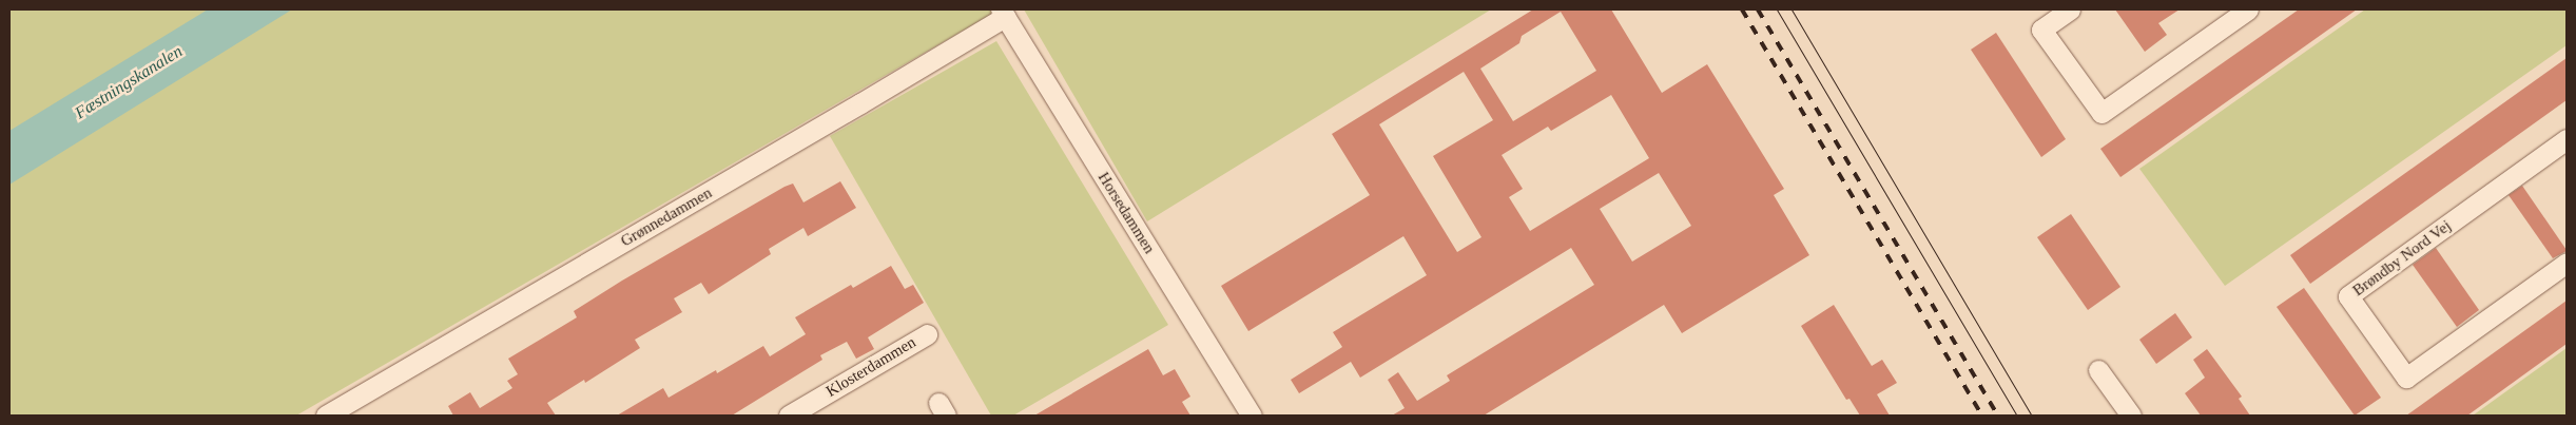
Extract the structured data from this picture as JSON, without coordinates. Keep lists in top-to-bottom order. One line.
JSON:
{"streets":{"street":["Horsedammen","Grønnedammen","Brøndby Nord Vej","Klosterdammen"]},"crossings":[["Horsedammen","Grønnedammen"]],"water":["Fæstningskanalen"]}
